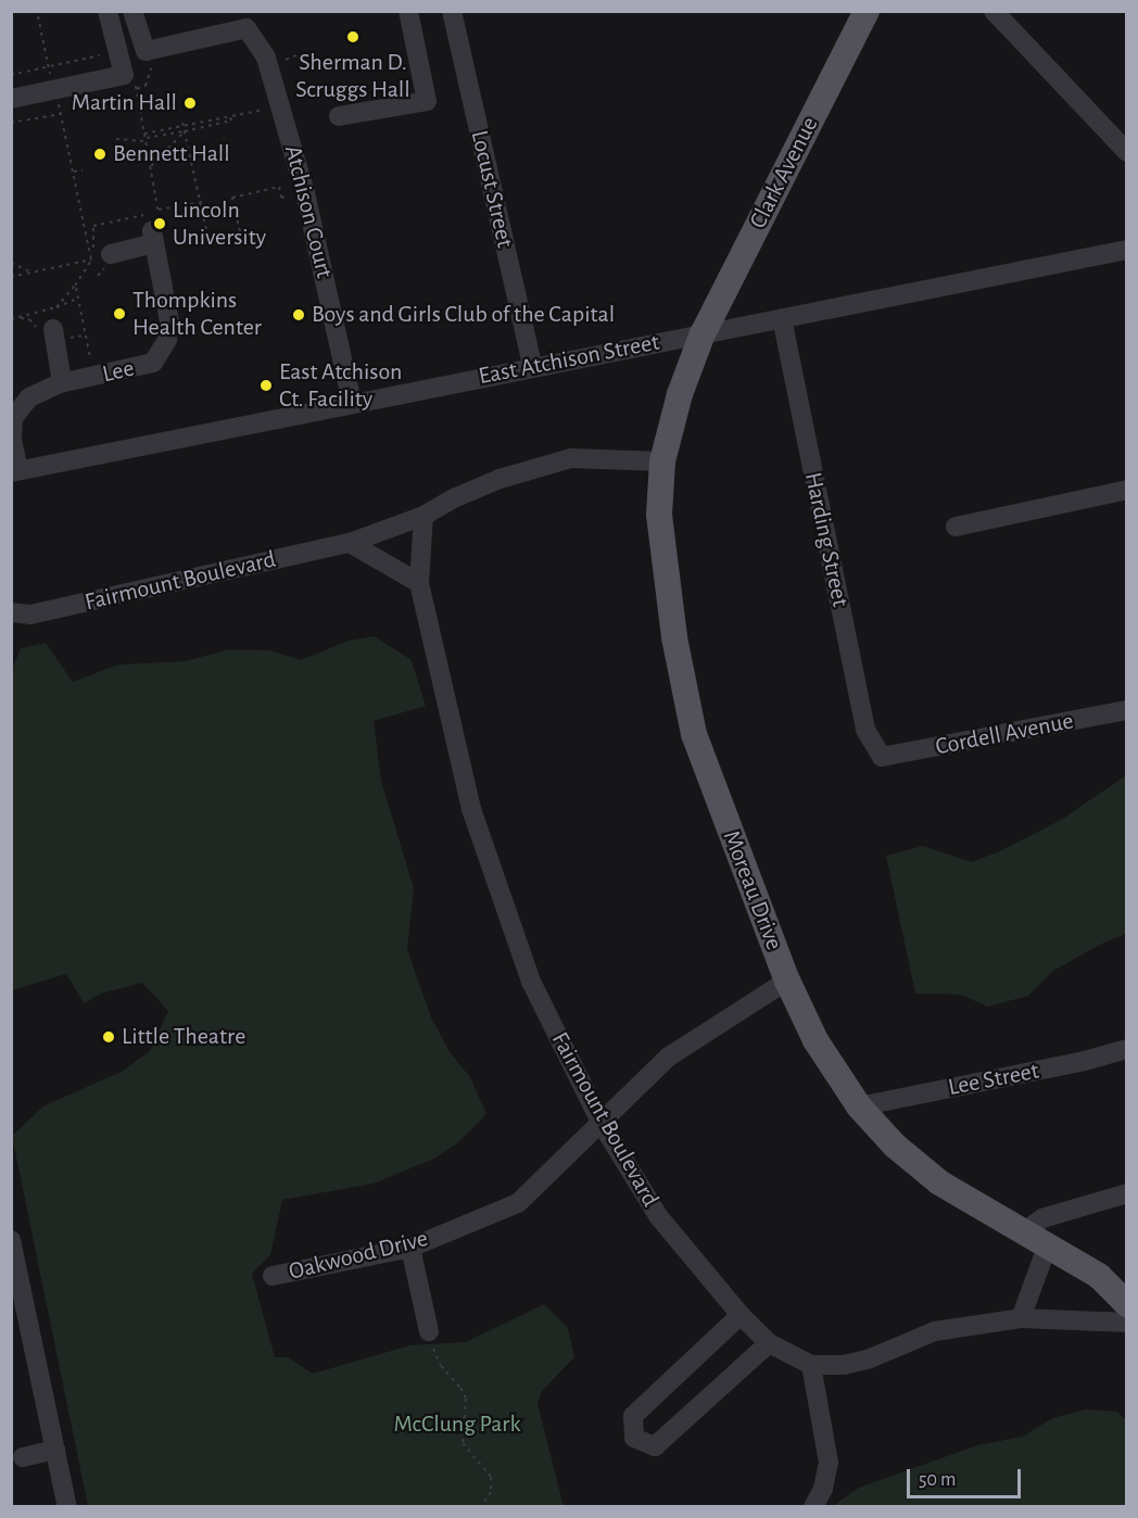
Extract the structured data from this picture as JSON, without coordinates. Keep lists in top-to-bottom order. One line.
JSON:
{"streets":{"main road":["Clark Avenue","Moreau Drive"],"street":["Locust Street","Atchison Court","East Atchison Street","Lee","Harding Street","Fairmount Boulevard","Cordell Avenue","Lee Street","Oakwood Drive"]},"crossings":[["Clark Avenue","East Atchison Street"],["Clark Avenue","Moreau Drive"],["Locust Street","East Atchison Street"],["Atchison Court","East Atchison Street"],["East Atchison Street","Lee"],["East Atchison Street","Harding Street"],["East Atchison Street","Moreau Drive"],["Harding Street","Cordell Avenue"],["Fairmount Boulevard","Oakwood Drive"],["Moreau Drive","Lee Street"],["Moreau Drive","Oakwood Drive"]],"parks":["McClung Park"],"places":["Sherman D. Scruggs Hall","Martin Hall","Bennett Hall","Lincoln University","Thompkins Health Center","Boys and Girls Club of the Capital","East Atchison Ct. Facility","Little Theatre"],"scale_bar":"50 m"}
